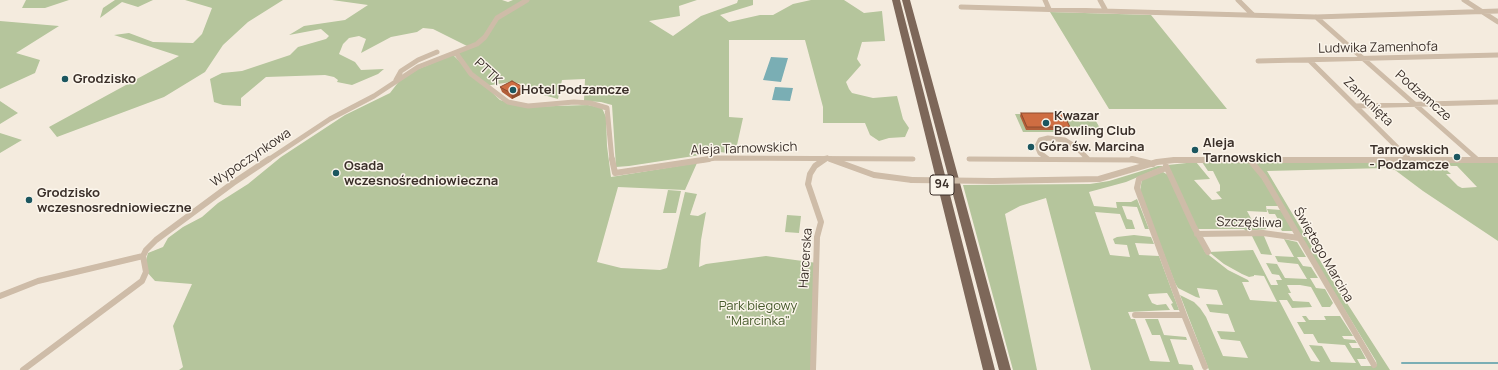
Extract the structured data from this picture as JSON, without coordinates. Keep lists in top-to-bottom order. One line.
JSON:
{"streets":{"main road":["94"],"street":["Ludwika Zamenhofa","PTTK","Podzamcze","Zamknięta","Aleja Tarnowskich","Wypoczynkowa","Szczęśliwa","Świętego Marcina","Harcerska"]},"crossings":[["Ludwika Zamenhofa","Podzamcze"],["Ludwika Zamenhofa","Zamknięta"],["PTTK","Aleja Tarnowskich"],["PTTK","Wypoczynkowa"],["Podzamcze","Aleja Tarnowskich"],["Zamknięta","Aleja Tarnowskich"],["Aleja Tarnowskich","Świętego Marcina"],["Aleja Tarnowskich","Harcerska"],["Szczęśliwa","Świętego Marcina"]],"parks":["Park biegowy \"Marcinka\""],"places":["Grodzisko","Hotel Podzamcze","Kwazar Bowling Club","Góra św. Marcina","Aleja Tarnowskich","Tarnowskich - Podzamcze","Osada wczesnośredniowieczna","Grodzisko wczesnosredniowieczne"]}
